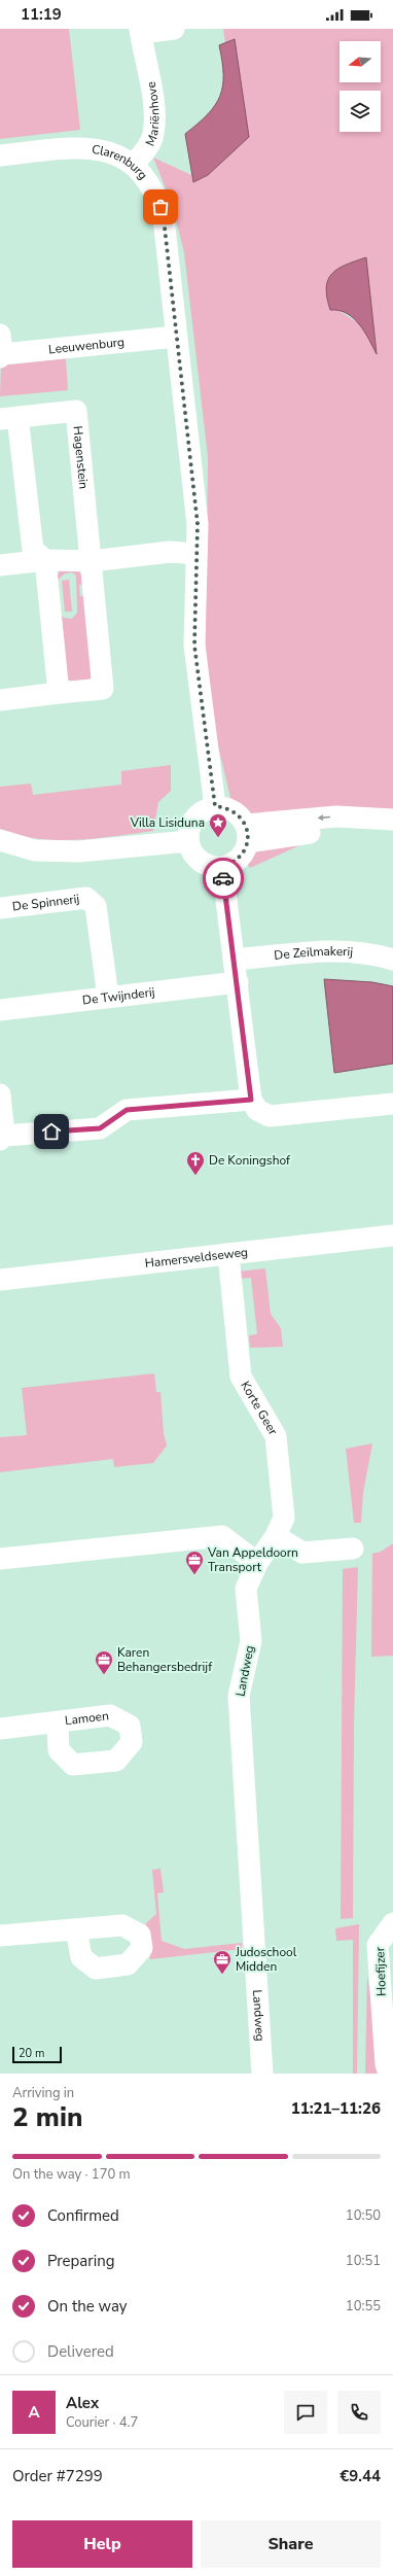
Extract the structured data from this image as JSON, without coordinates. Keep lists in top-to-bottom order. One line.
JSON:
{"streets":{"street":["Mariënhove","Clarenburg","Leeuwenburg","Hagenstein","De Spinnerij","De Zeilmakerij","De Twijnderij","Hamersveldseweg","Korte Geer","Landweg","Lamoen","Hoefijzer"]},"crossings":[["Mariënhove","Clarenburg"],["Clarenburg","Leeuwenburg"],["De Spinnerij","De Twijnderij"],["Hamersveldseweg","Korte Geer"],["Korte Geer","Landweg"]],"places":{"place":["Villa Lisiduna"],"church":["De Koningshof"],"office":["Van Appeldoorn Transport","Karen Behangersbedrijf","Judoschool Midden"]},"scale_bar":"20 m","north":"left","page":{"status":"11:19","scale":"20 m","heading":["2 min","Arriving in","11:21–11:26"],"panel":["Alex","Courier · 4.7","Order #7299","€9.44"],"bar":"On the way · 170 m","list":[["Confirmed","10:50"],["Preparing","10:51"],["On the way","10:55"],"Delivered"],"round":"A","buttons":["Help","Share"]}}
